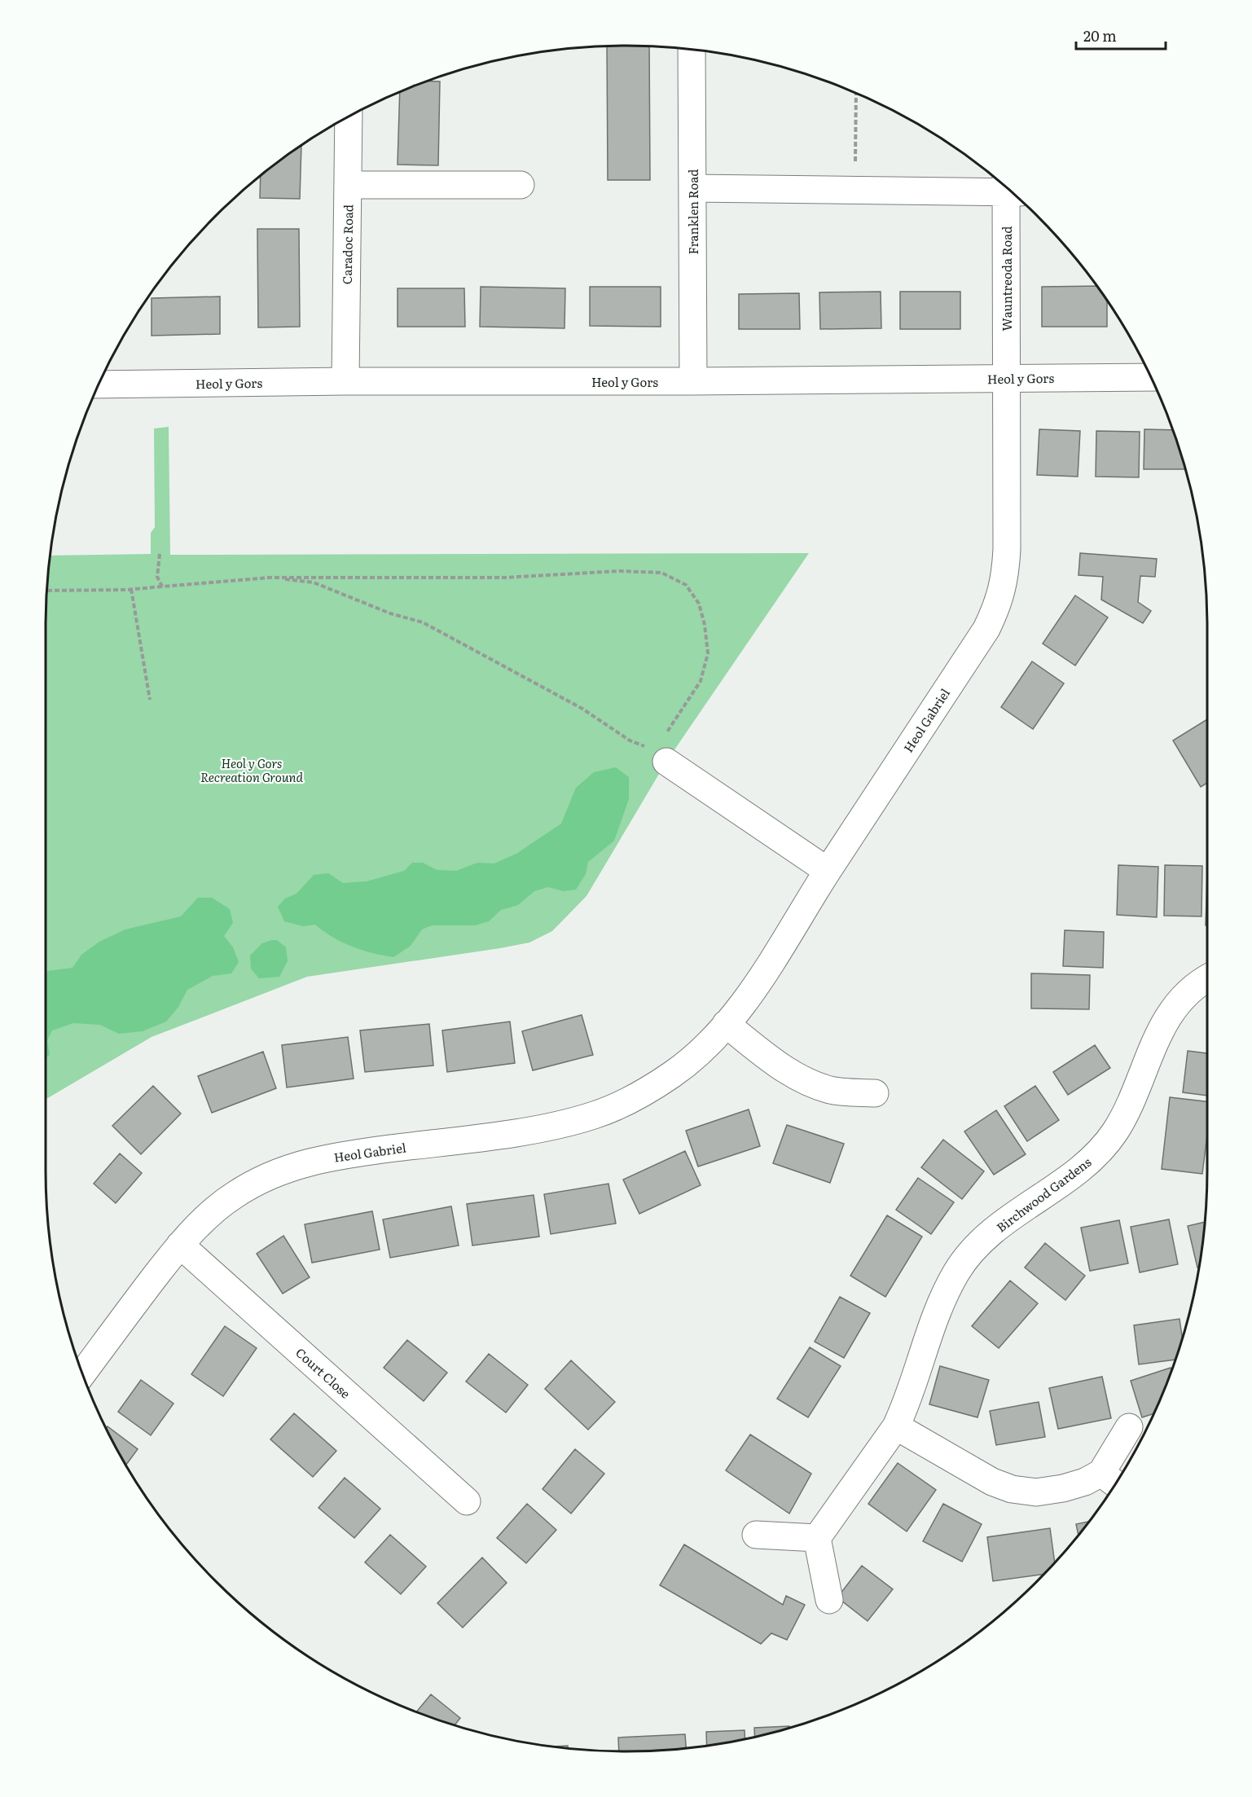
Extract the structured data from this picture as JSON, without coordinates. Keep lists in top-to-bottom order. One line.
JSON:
{"streets":{"street":["Franklen Road","Caradoc Road","Wauntreoda Road","Heol y Gors","Heol Gabriel","Birchwood Gardens","Court Close"]},"crossings":[["Franklen Road","Heol y Gors"],["Caradoc Road","Heol y Gors"],["Wauntreoda Road","Heol y Gors"],["Wauntreoda Road","Heol Gabriel"],["Heol y Gors","Heol Gabriel"],["Heol Gabriel","Court Close"]],"parks":["Heol y Gors Recreation Ground"],"scale_bar":"20 m"}
